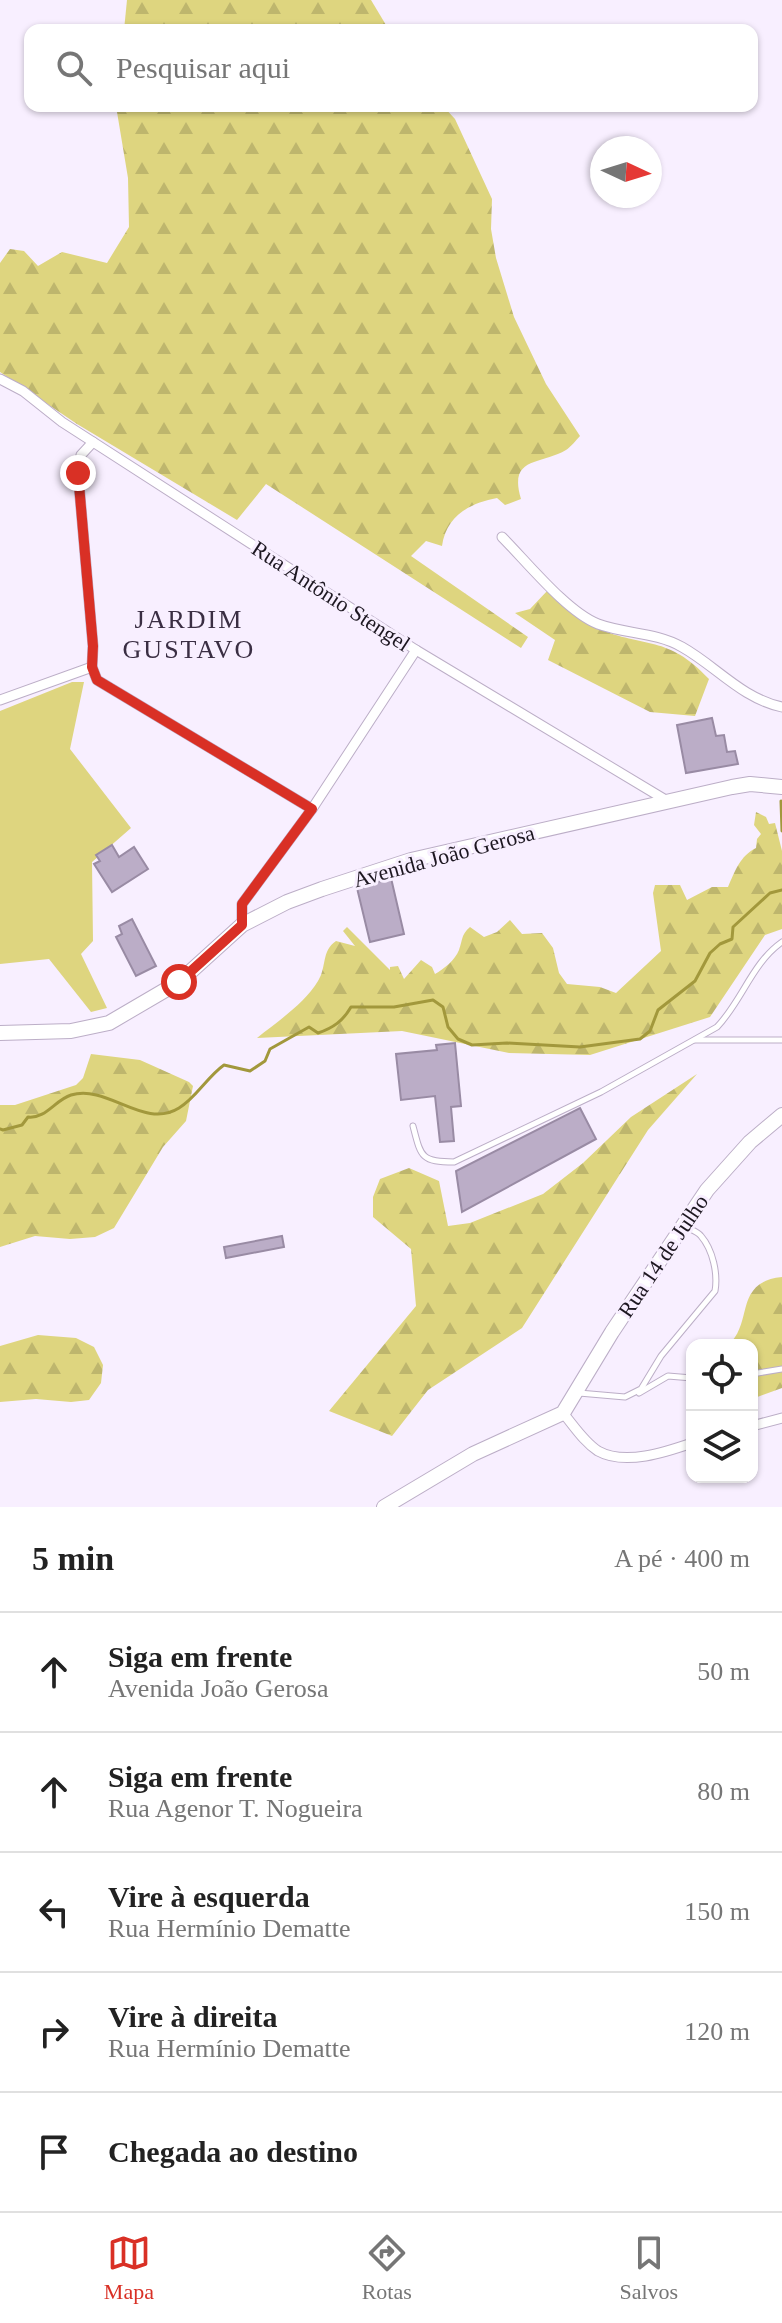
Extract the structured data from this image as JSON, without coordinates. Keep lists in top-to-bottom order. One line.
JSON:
{"streets":{"main road":["Avenida João Gerosa","Rua 14 de Julho"],"street":["Rua Antônio Stengel"]},"crossings":[["Rua Antônio Stengel","Avenida João Gerosa"]],"districts":["JARDIM GUSTAVO"],"north":"right","page":{"search":"Pesquisar aqui","heading":["5 min","A pé · 400 m"],"list":[["Siga em frente","Avenida João Gerosa","50 m"],["Siga em frente","Rua Agenor T. Nogueira","80 m"],["Vire à esquerda","Rua Hermínio Dematte","150 m"],["Vire à direita","Rua Hermínio Dematte","120 m"],"Chegada ao destino"],"nav":["Mapa","Rotas","Salvos"]}}
